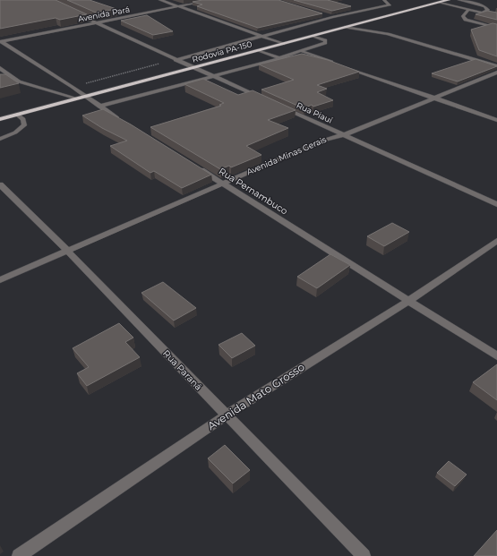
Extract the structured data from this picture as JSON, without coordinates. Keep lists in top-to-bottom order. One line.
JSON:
{"streets":{"highway":["Rodovia PA-150"],"street":["Avenida Pará","Rua Piauí","Avenida Minas Gerais","Rua Pernambuco","Rua Paraná","Avenida Mato Grosso"]},"crossings":[["Rua Piauí","Avenida Minas Gerais"],["Avenida Minas Gerais","Rua Pernambuco"],["Avenida Minas Gerais","Rua Paraná"],["Rua Pernambuco","Avenida Mato Grosso"],["Rua Paraná","Avenida Mato Grosso"]]}
